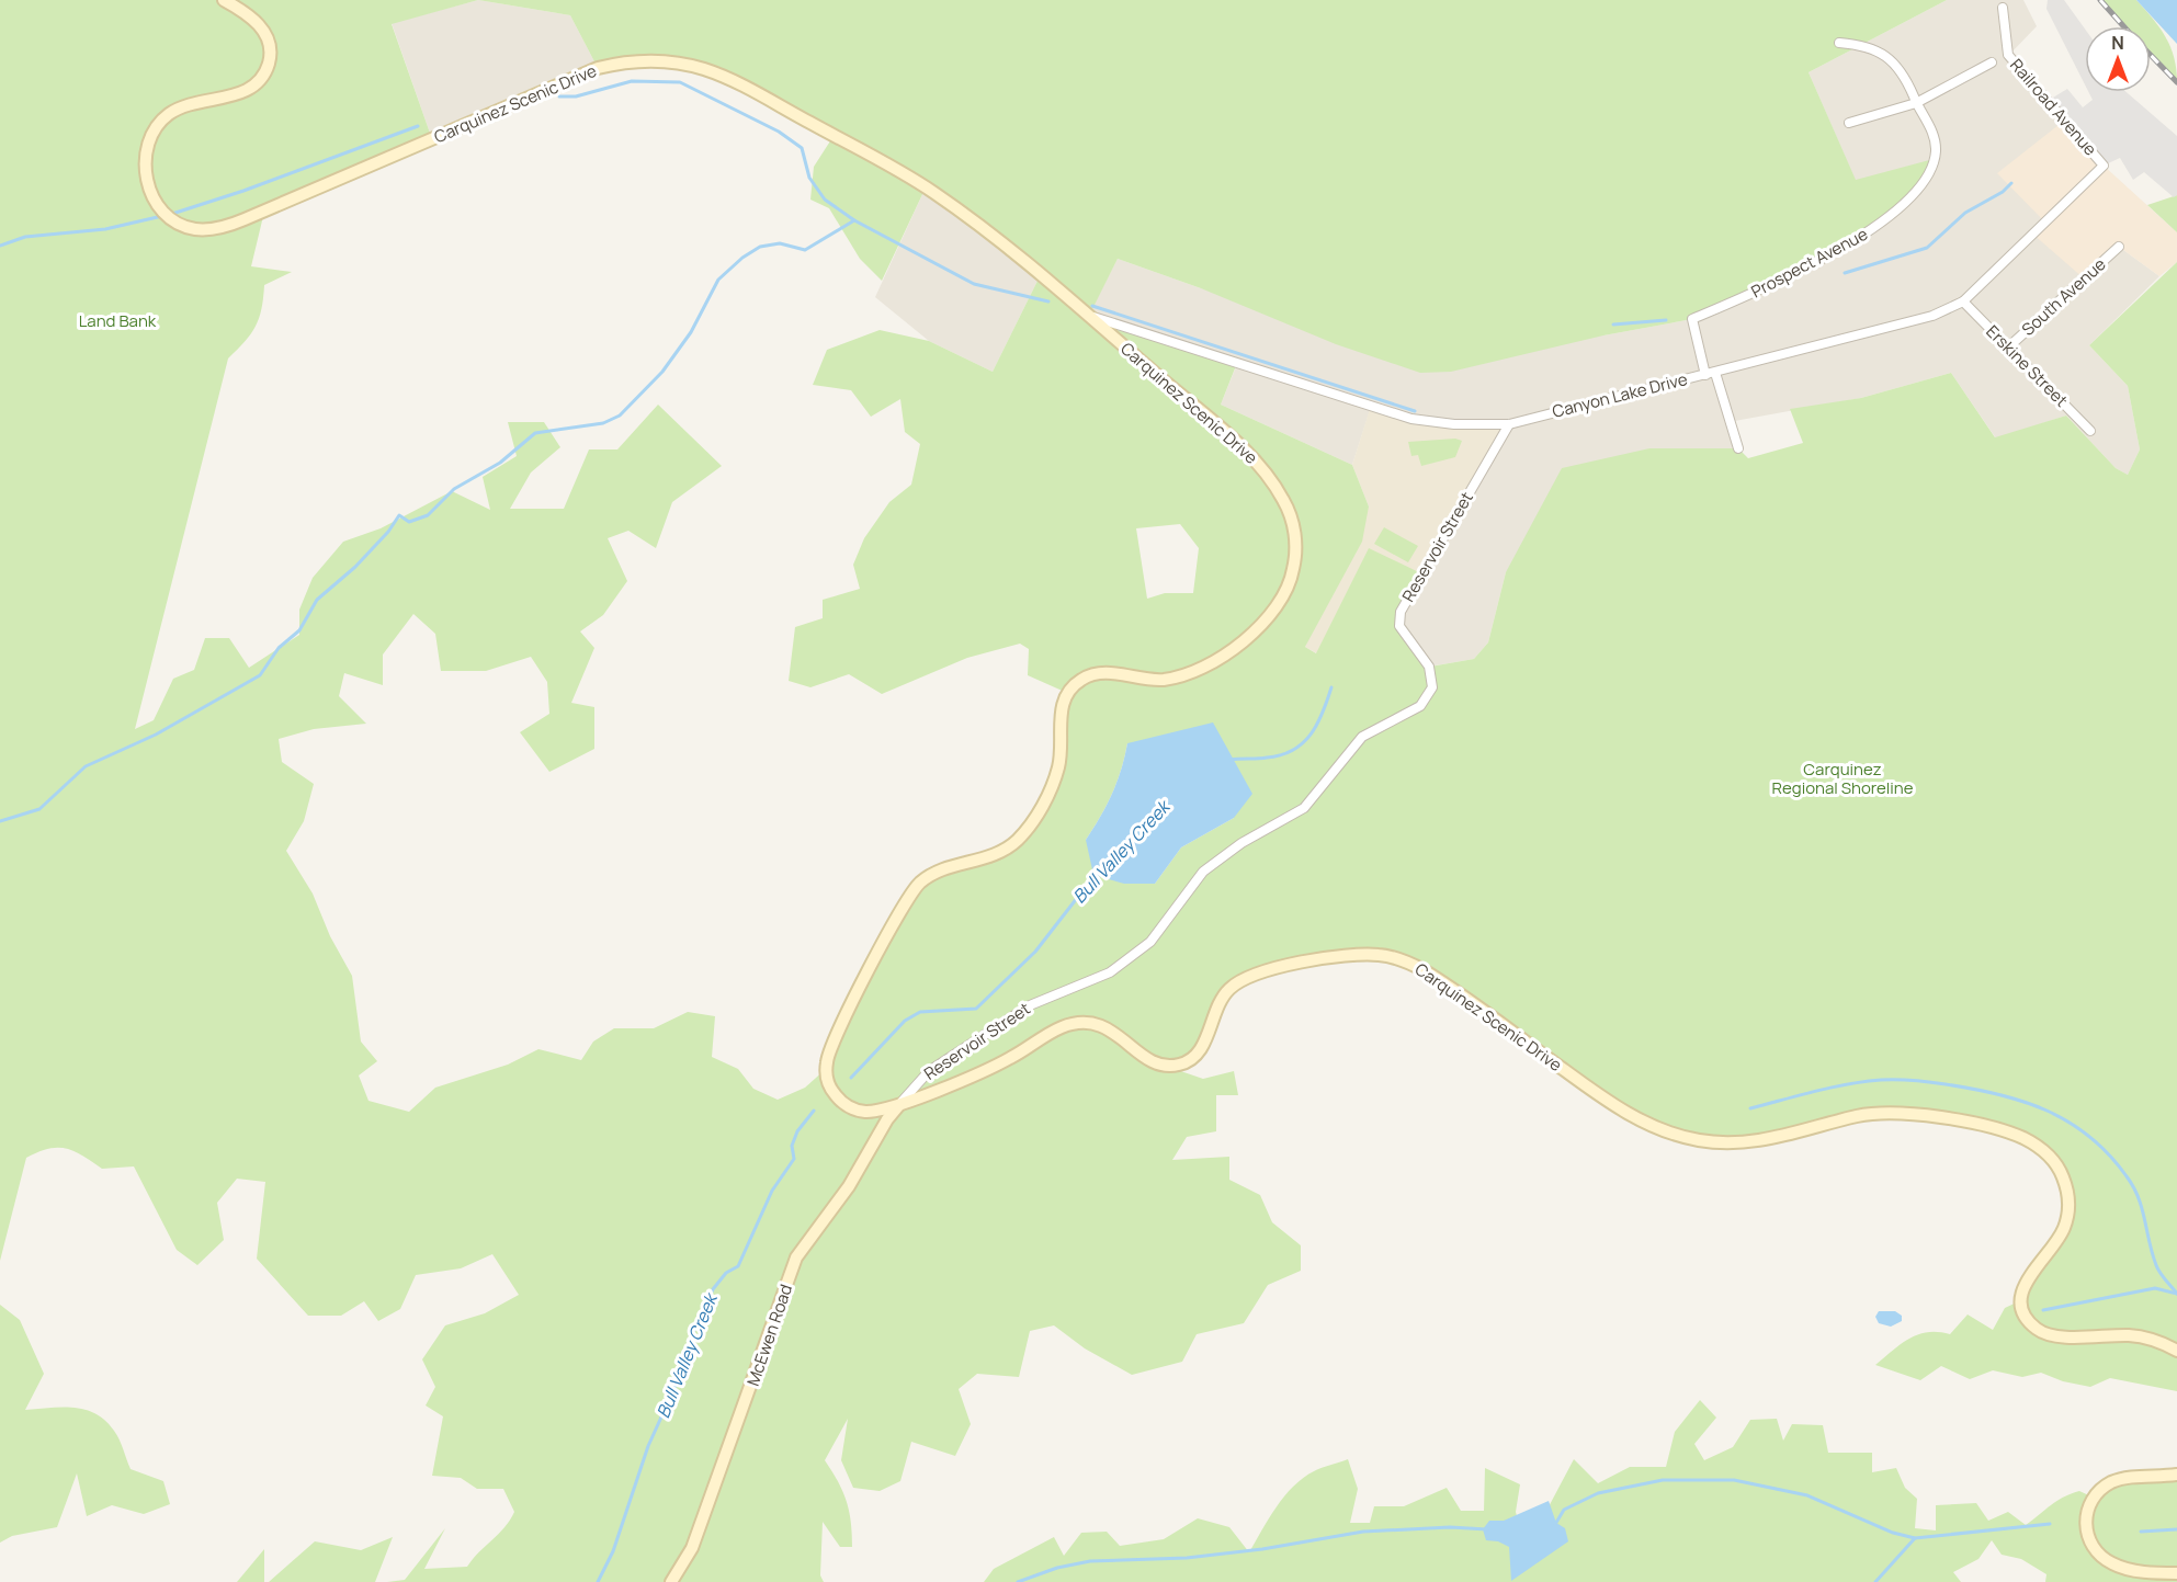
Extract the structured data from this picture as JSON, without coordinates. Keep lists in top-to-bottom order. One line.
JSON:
{"streets":{"street":["Carquinez Scenic Drive","Railroad Avenue","Prospect Avenue","South Avenue","Erskine Street","Canyon Lake Drive","Reservoir Street","McEwen Road"]},"crossings":[["Carquinez Scenic Drive","Canyon Lake Drive"],["Carquinez Scenic Drive","Reservoir Street"],["Carquinez Scenic Drive","McEwen Road"],["Railroad Avenue","Canyon Lake Drive"],["Prospect Avenue","Canyon Lake Drive"],["South Avenue","Erskine Street"],["Erskine Street","Canyon Lake Drive"],["Canyon Lake Drive","Reservoir Street"],["Reservoir Street","McEwen Road"]],"water":["Bull Valley Creek"],"parks":["Land Bank","Carquinez Regional Shoreline"],"north":"top"}
